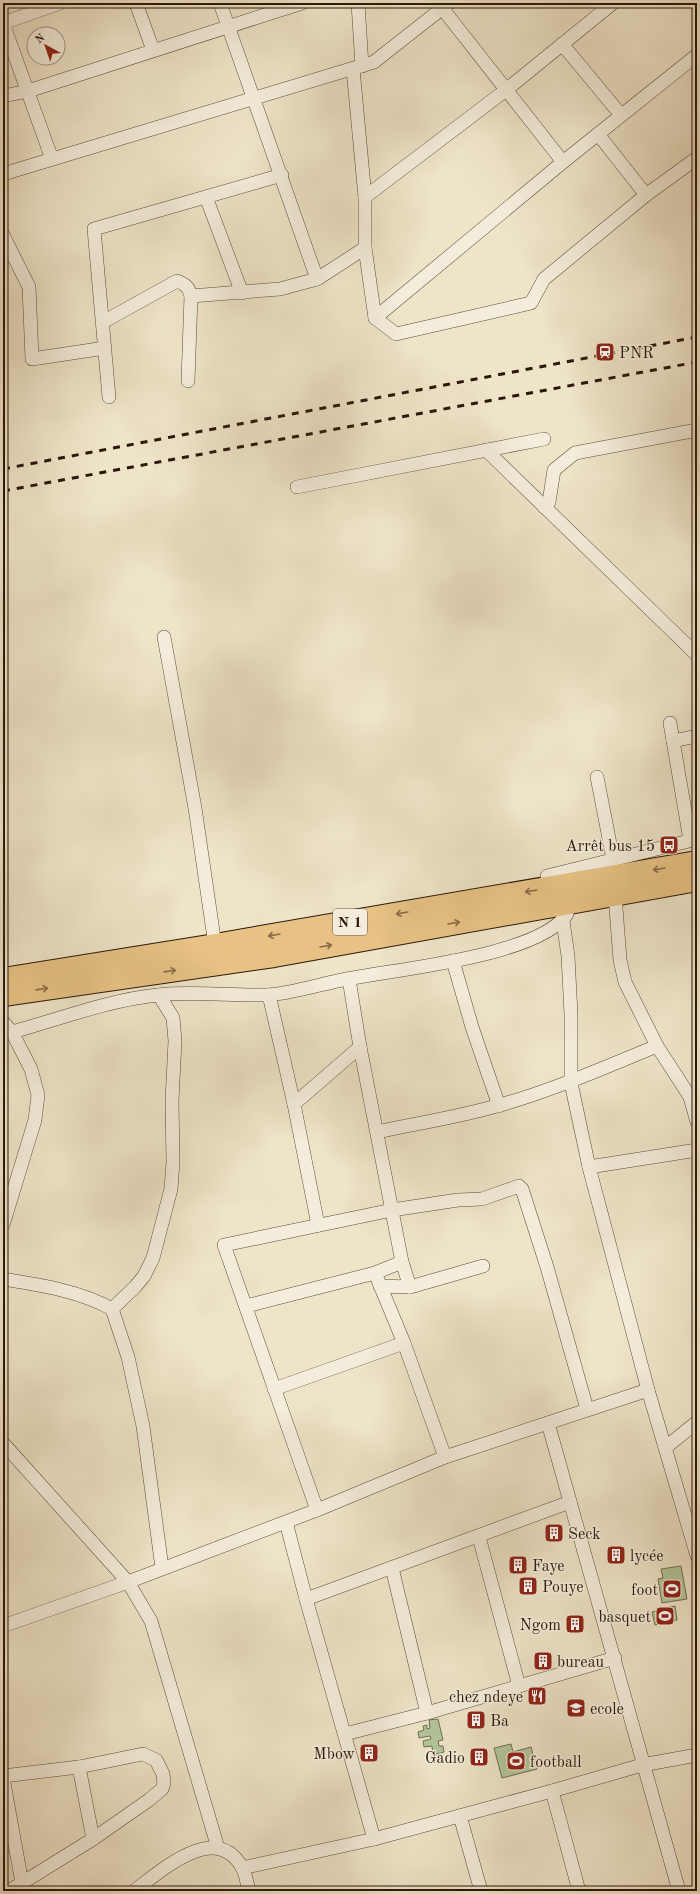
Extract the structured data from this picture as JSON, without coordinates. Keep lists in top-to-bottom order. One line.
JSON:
{"streets":{"highway":["N 1"]},"places":{"station":["PNR"],"bus stop":["Arrêt bus 15"],"building":["Seck","lycée","Faye","Pouye","Ngom","bureau","Ba","Mbow","Gadio"],"sports":["foot","basquet","football"],"restaurant":["chez ndeye"],"school or university":["ecole"]},"north":"top left"}
